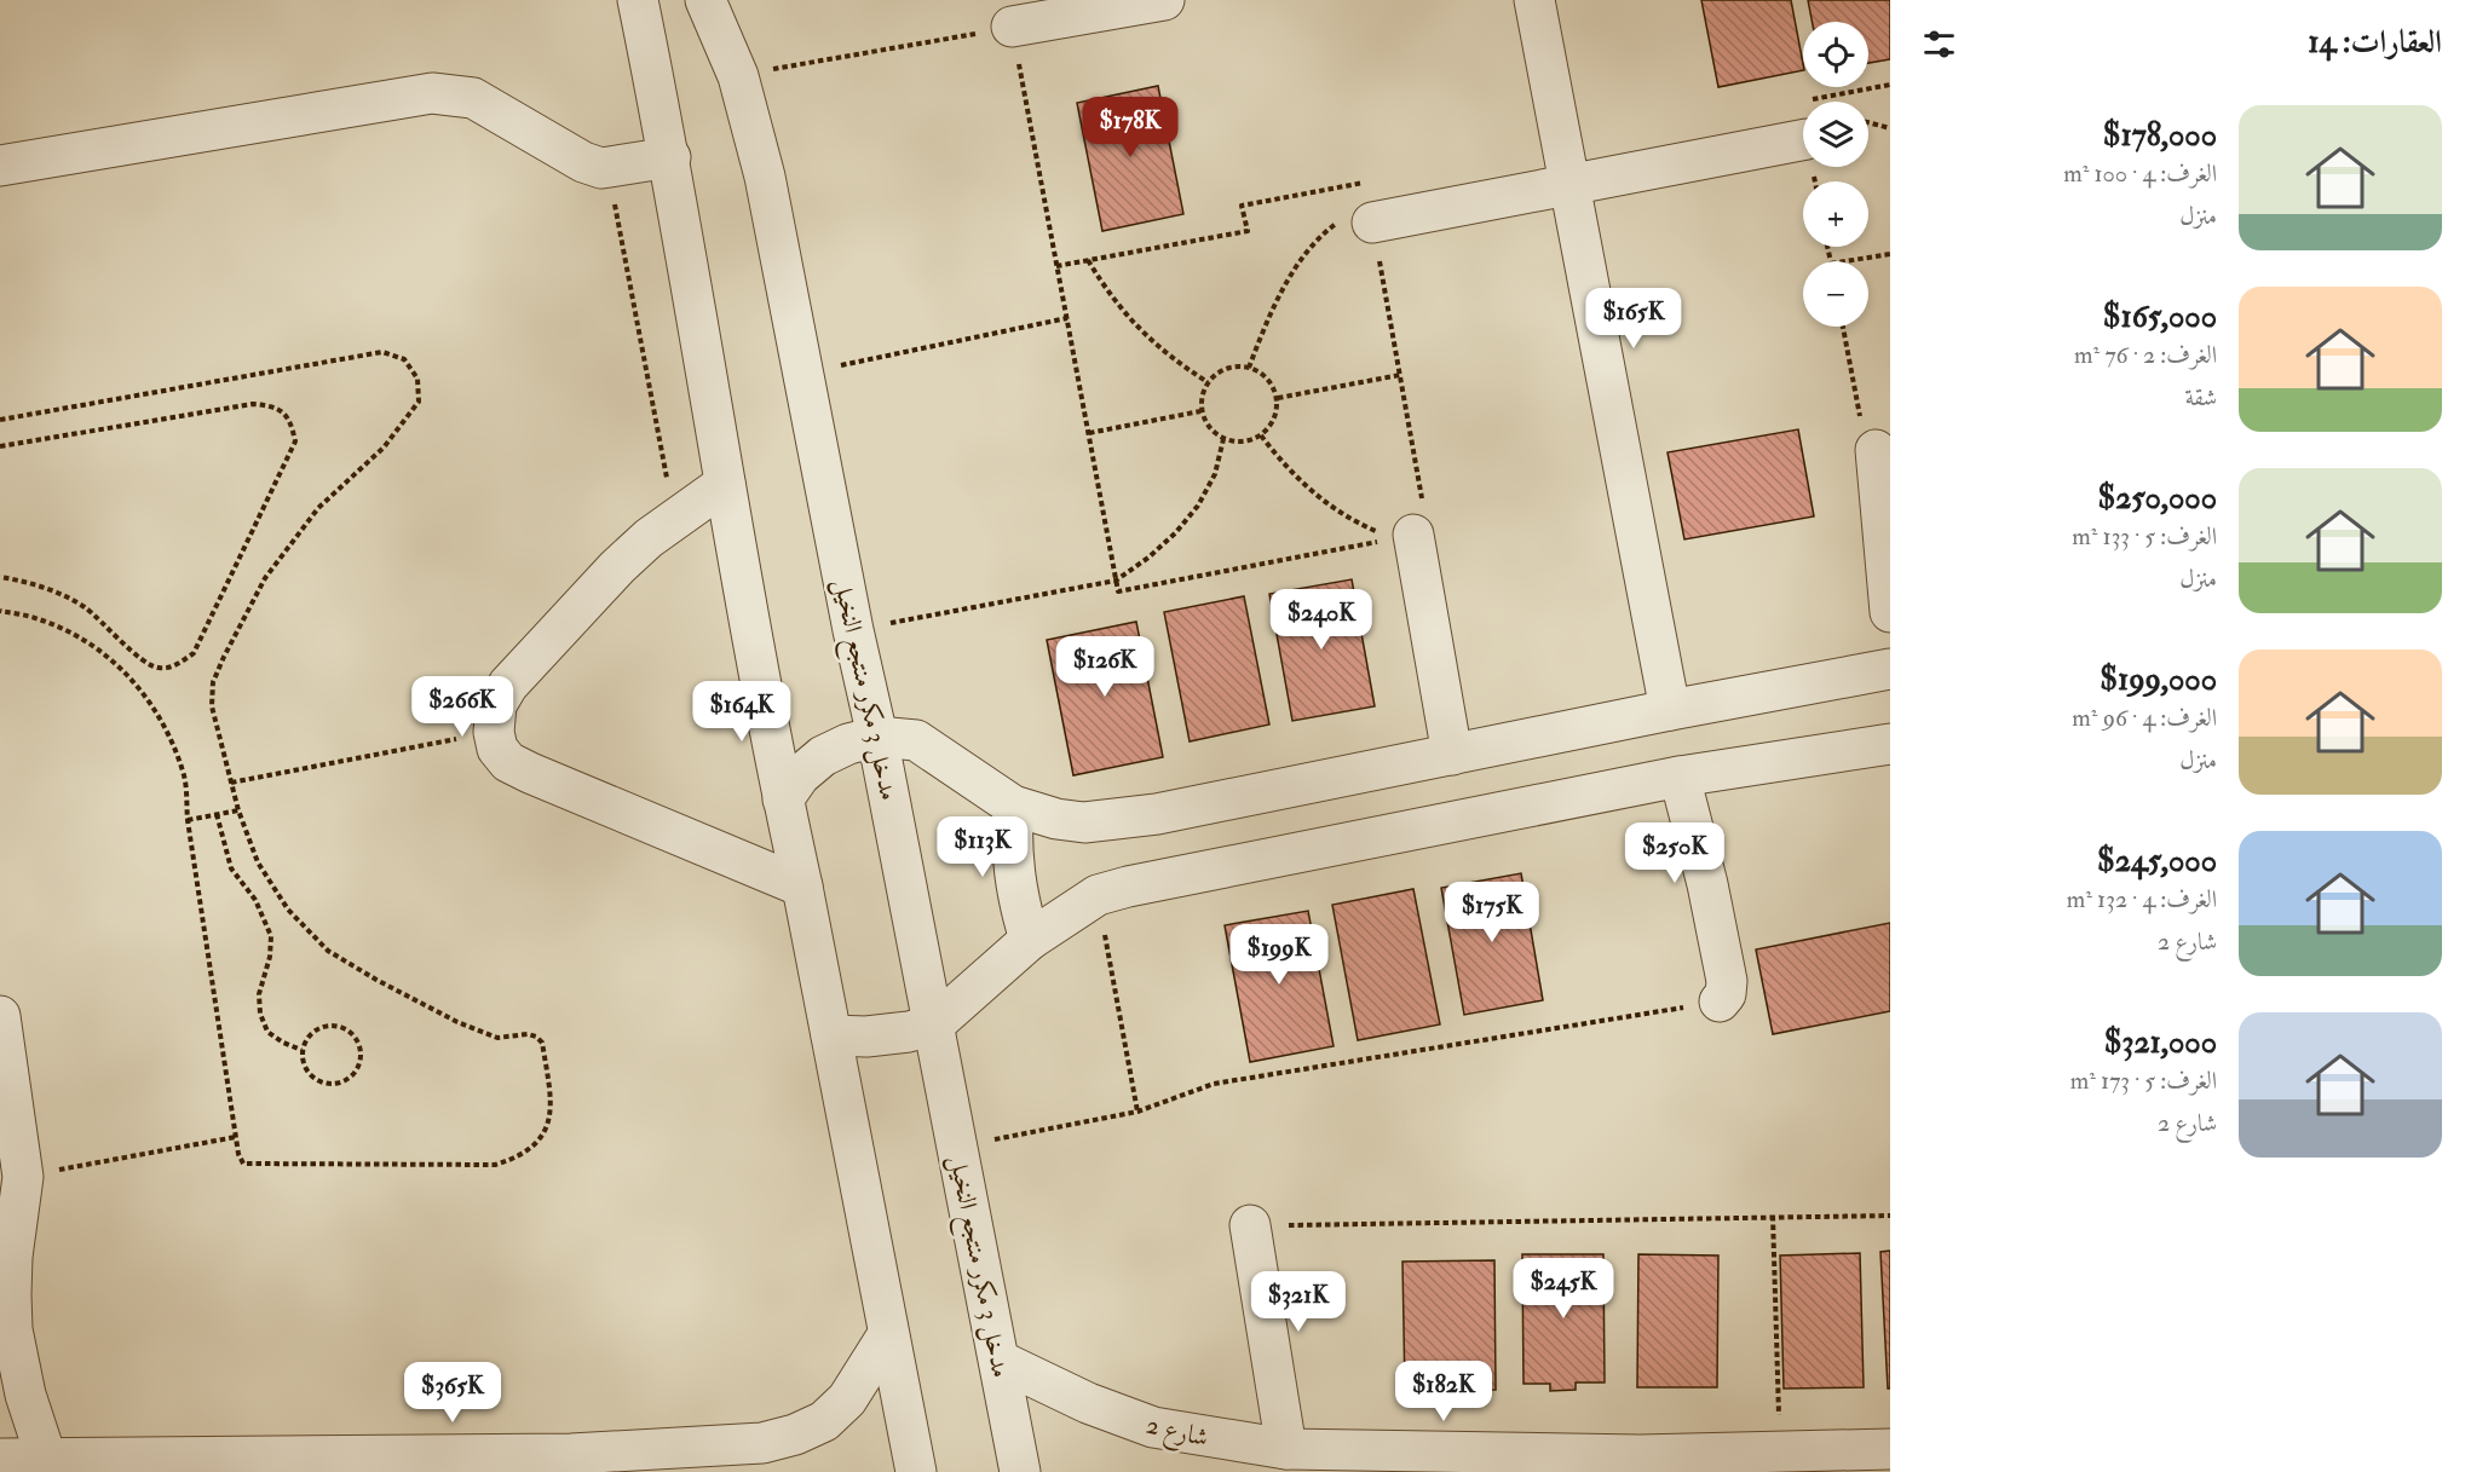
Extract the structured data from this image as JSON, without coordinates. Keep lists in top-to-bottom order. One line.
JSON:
{"streets":{"street":["مدخل 3 مكرر منتجع النخيل","شارع 2"]},"crossings":[["مدخل 3 مكرر منتجع النخيل","شارع 2"]],"page":{"heading":"العقارات: 14","map_buttons":["+","−"],"list":[{"name":"$178,000","note":"الغرف: 4 · 100 m² · منزل"},{"name":"$165,000","note":"الغرف: 2 · 76 m² · شقة"},{"name":"$250,000","note":"الغرف: 5 · 133 m² · منزل"},{"name":"$199,000","note":"الغرف: 4 · 96 m² · منزل"},{"name":"$245,000","note":"الغرف: 4 · 132 m² · شارع 2"},{"name":"$321,000","note":"الغرف: 5 · 173 m² · شارع 2"}],"price":["$178K","$165K","$240K","$126K","$266K","$164K","$113K","$250K","$175K","$199K","$245K","$321K","$182K","$365K"]}}
